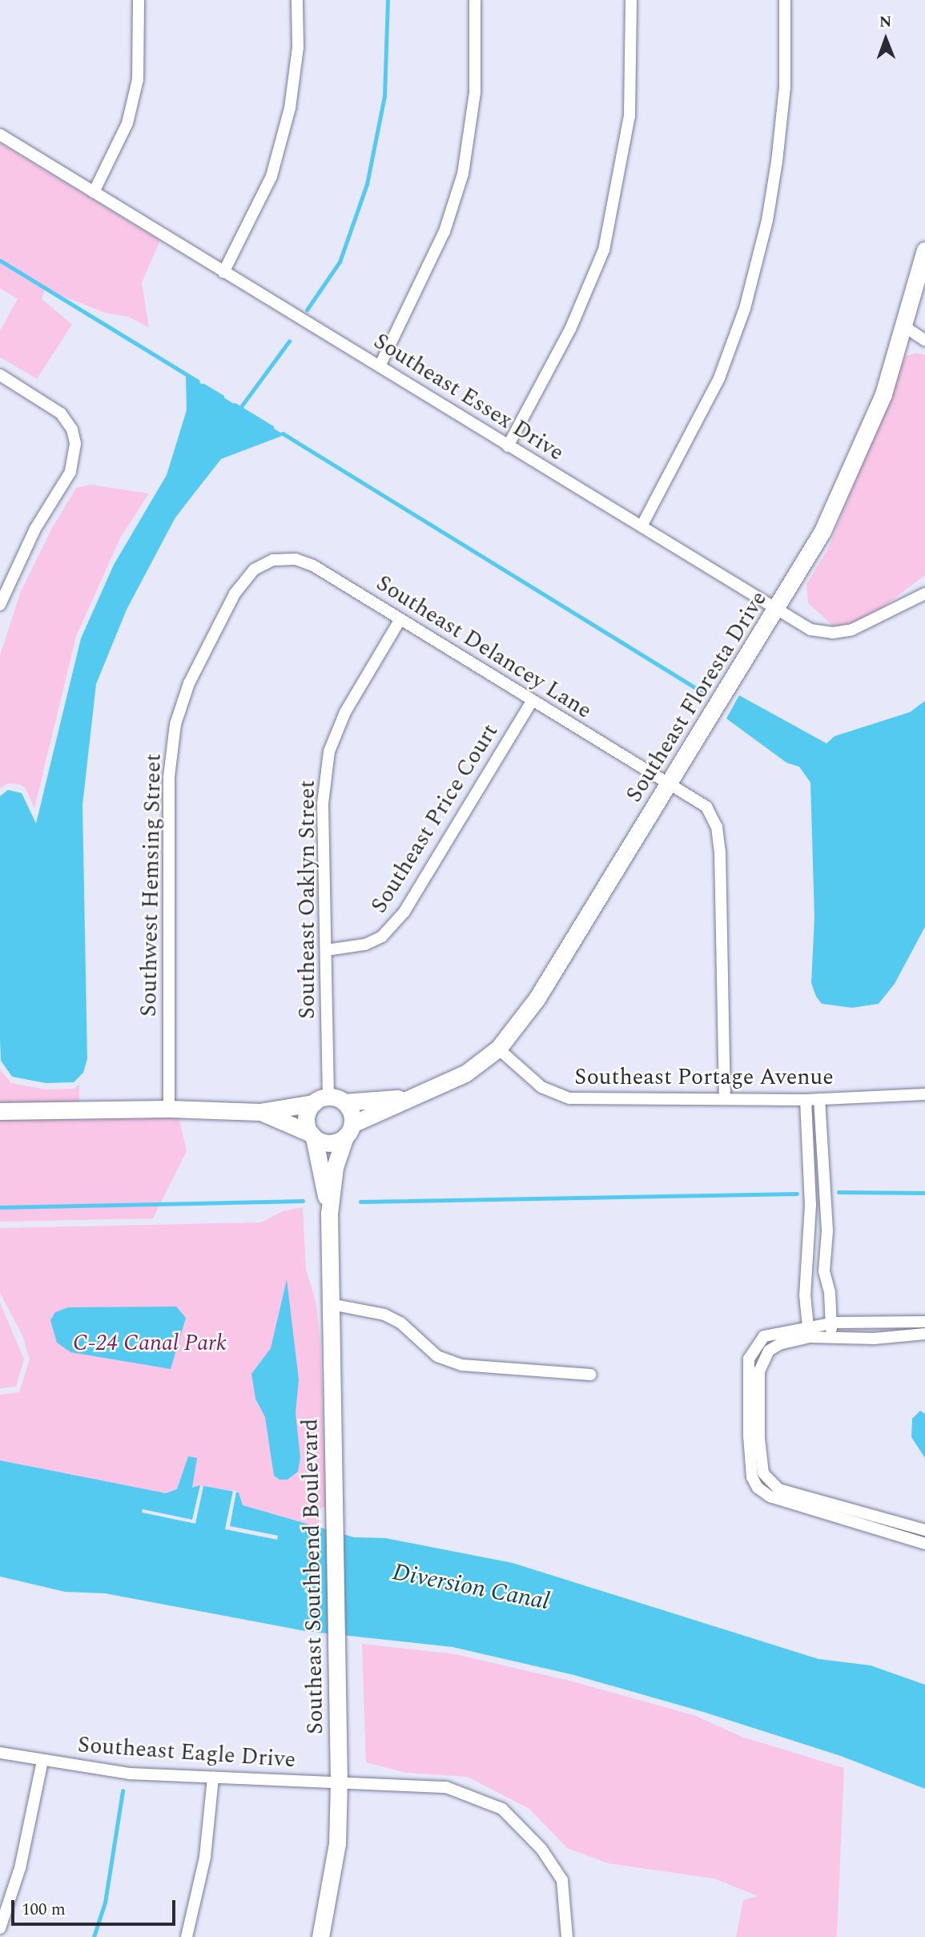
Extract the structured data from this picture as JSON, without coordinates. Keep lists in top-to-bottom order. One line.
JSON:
{"streets":{"street":["Southeast Essex Drive","Southeast Delancey Lane","Southeast Floresta Drive","Southeast Price Court","Southwest Hemsing Street","Southeast Oaklyn Street","Southeast Portage Avenue","Southeast Southbend Boulevard","Southeast Eagle Drive"]},"crossings":[["Southeast Essex Drive","Southeast Floresta Drive"],["Southeast Delancey Lane","Southeast Floresta Drive"],["Southeast Delancey Lane","Southeast Price Court"],["Southeast Delancey Lane","Southwest Hemsing Street"],["Southeast Delancey Lane","Southeast Oaklyn Street"],["Southeast Delancey Lane","Southeast Portage Avenue"],["Southeast Floresta Drive","Southeast Oaklyn Street"],["Southeast Floresta Drive","Southeast Portage Avenue"],["Southeast Floresta Drive","Southeast Southbend Boulevard"],["Southeast Price Court","Southeast Oaklyn Street"],["Southeast Oaklyn Street","Southeast Southbend Boulevard"],["Southeast Southbend Boulevard","Southeast Eagle Drive"]],"water":["Diversion Canal"],"parks":["C-24 Canal Park"],"scale_bar":"100 m","north":"top"}
